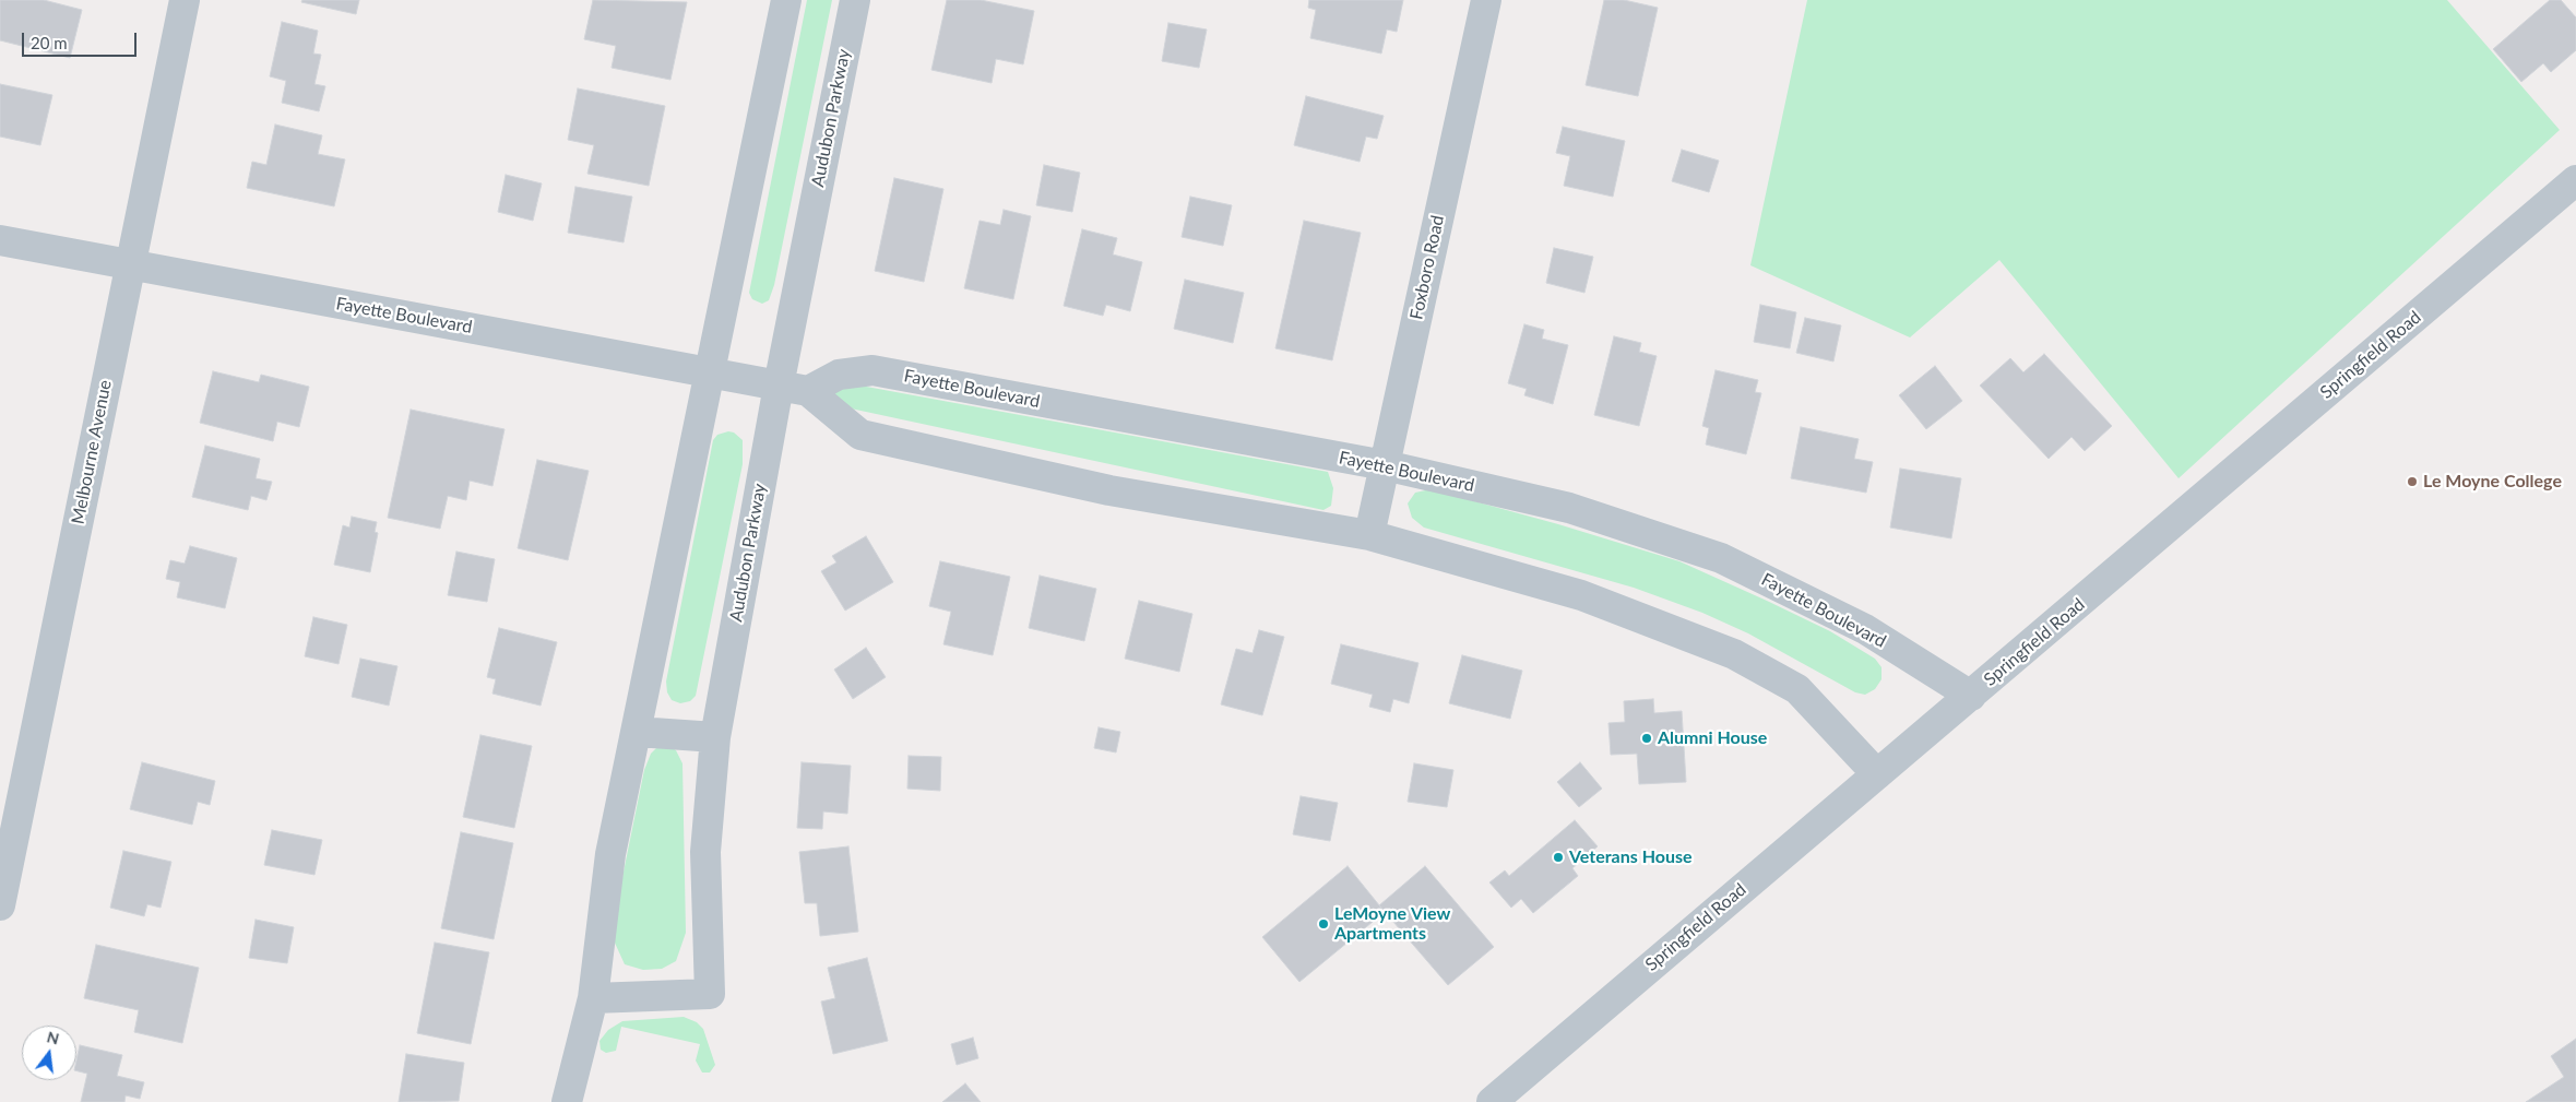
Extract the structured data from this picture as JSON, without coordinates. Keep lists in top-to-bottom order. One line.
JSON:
{"streets":{"street":["Audubon Parkway","Foxboro Road","Fayette Boulevard","Springfield Road","Melbourne Avenue"]},"crossings":[["Audubon Parkway","Fayette Boulevard"],["Foxboro Road","Fayette Boulevard"],["Fayette Boulevard","Springfield Road"],["Fayette Boulevard","Melbourne Avenue"]],"places":["Le Moyne College","Alumni House","Veterans House","LeMoyne View Apartments"],"scale_bar":"20 m","north":"top"}
